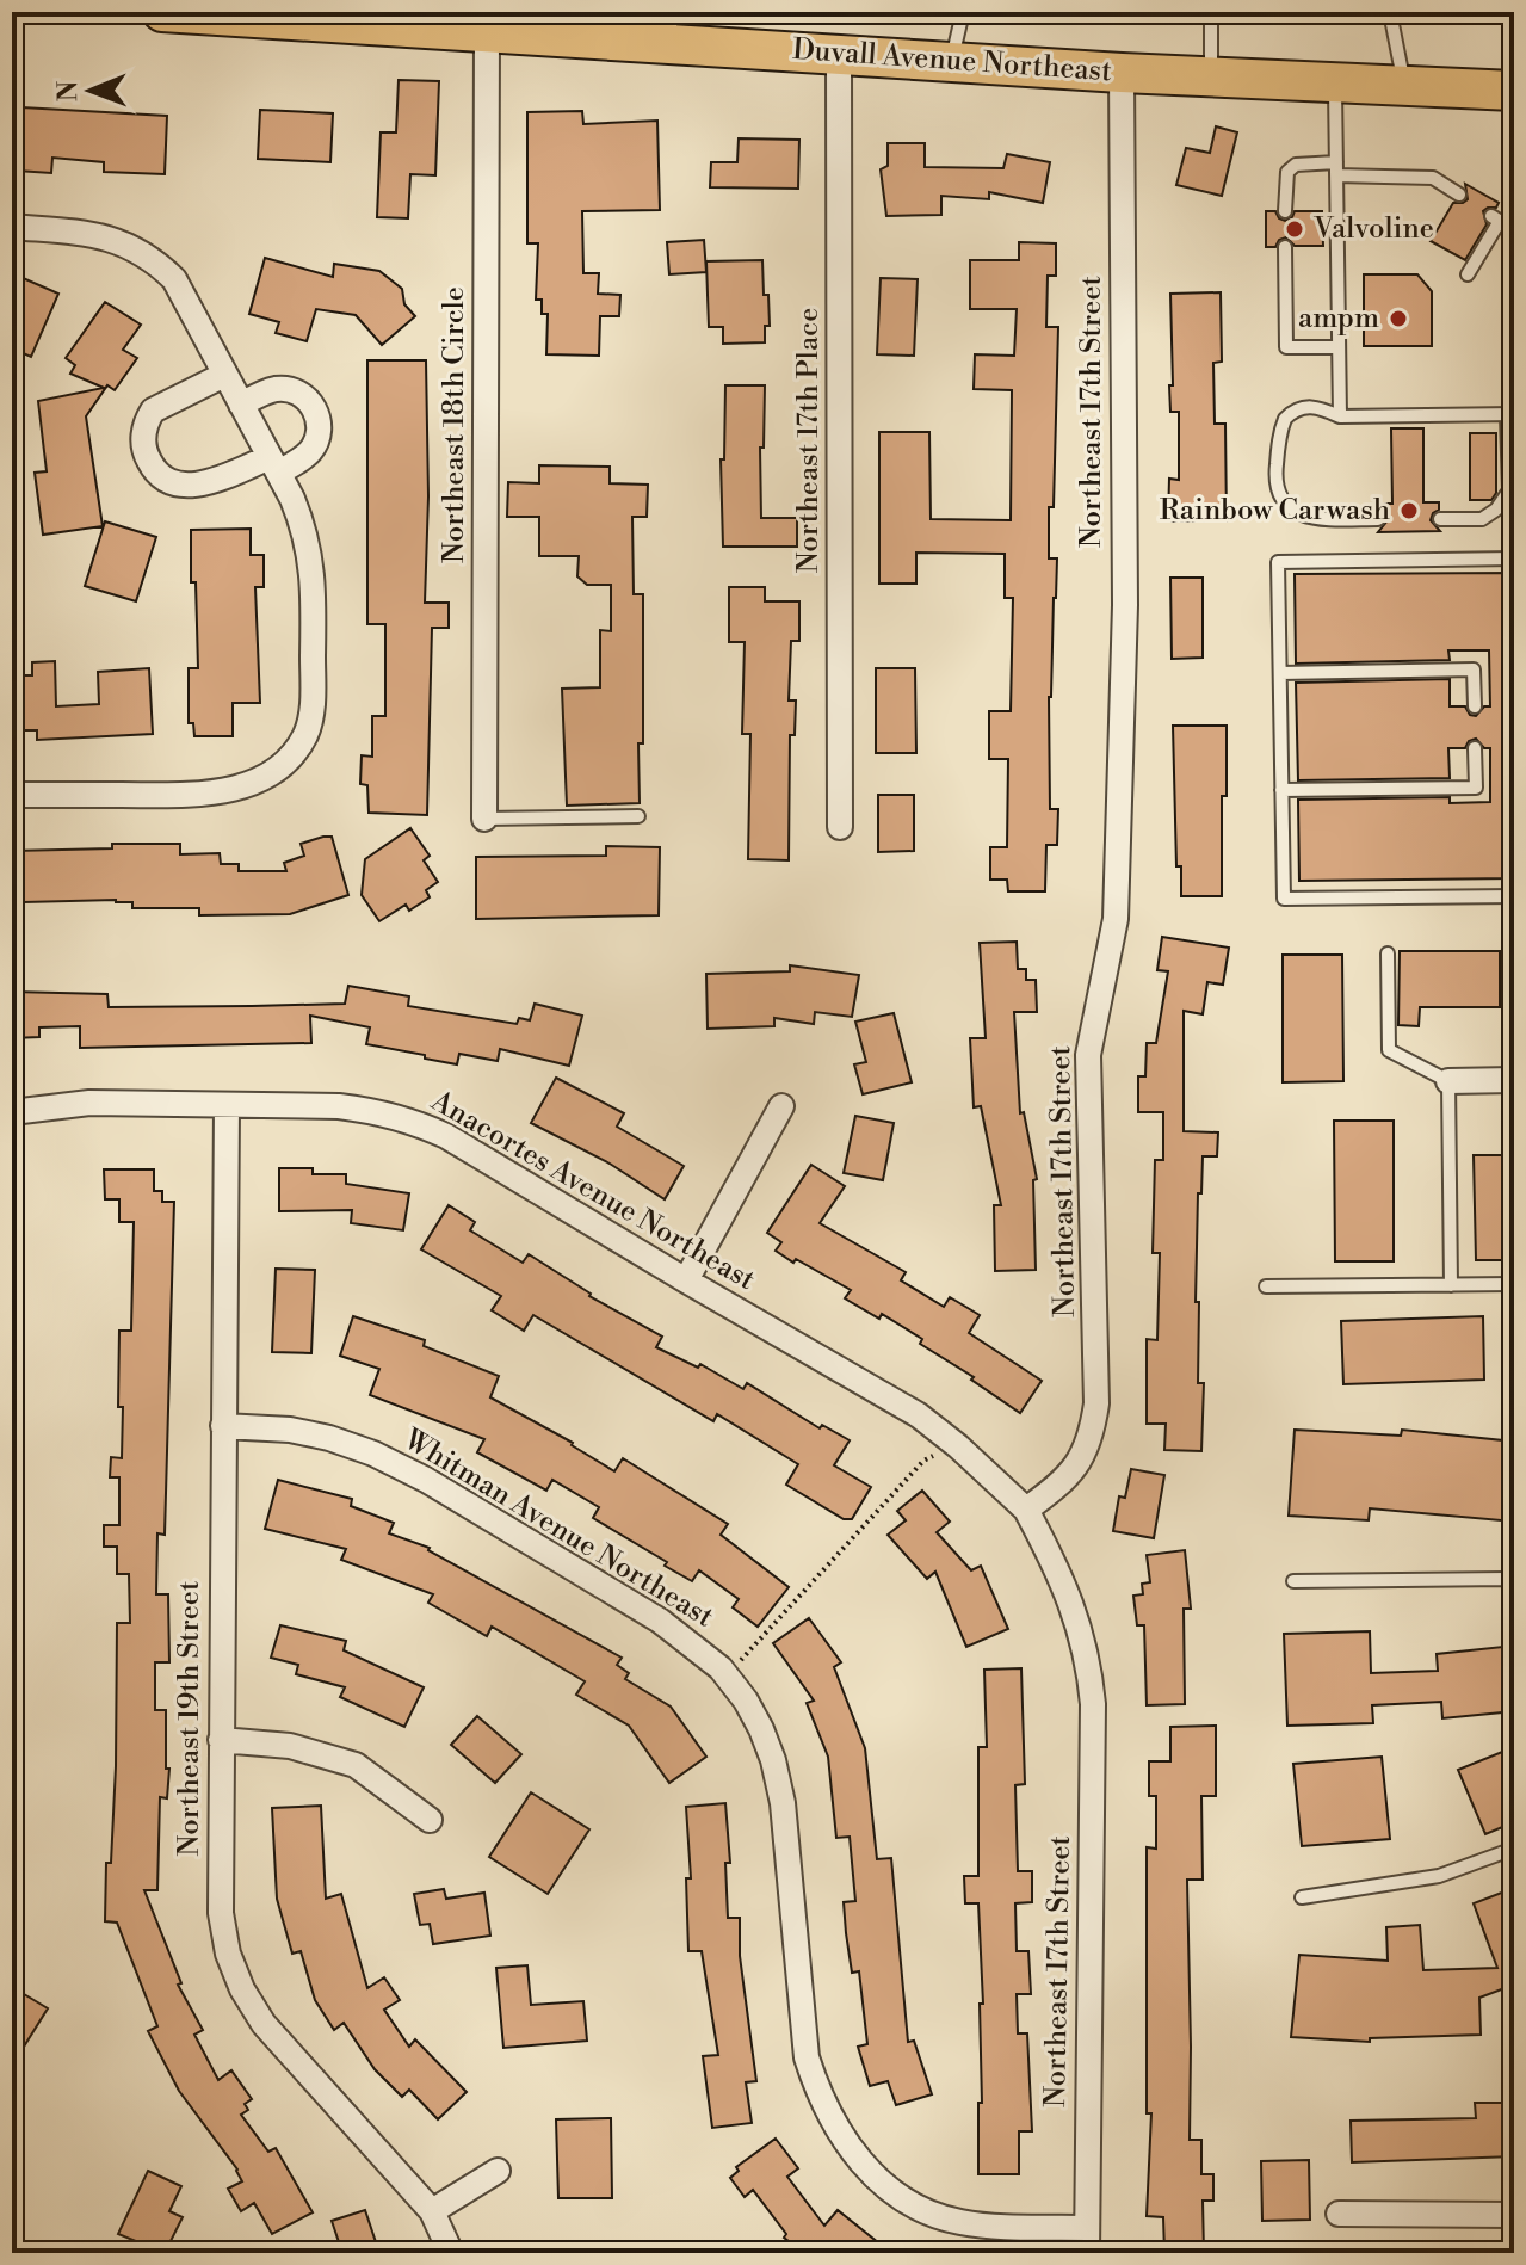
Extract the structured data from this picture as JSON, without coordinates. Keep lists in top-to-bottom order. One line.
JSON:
{"streets":{"main road":["Duvall Avenue Northeast"],"street":["Northeast 17th Street","Northeast 18th Circle","Northeast 17th Place","Anacortes Avenue Northeast","Whitman Avenue Northeast","Northeast 19th Street"]},"crossings":[["Duvall Avenue Northeast","Northeast 17th Street"],["Duvall Avenue Northeast","Northeast 18th Circle"],["Duvall Avenue Northeast","Northeast 17th Place"],["Northeast 17th Street","Anacortes Avenue Northeast"],["Northeast 17th Street","Whitman Avenue Northeast"],["Anacortes Avenue Northeast","Northeast 19th Street"],["Whitman Avenue Northeast","Northeast 19th Street"]],"places":["Valvoline","ampm","Rainbow Carwash"],"north":"left"}
